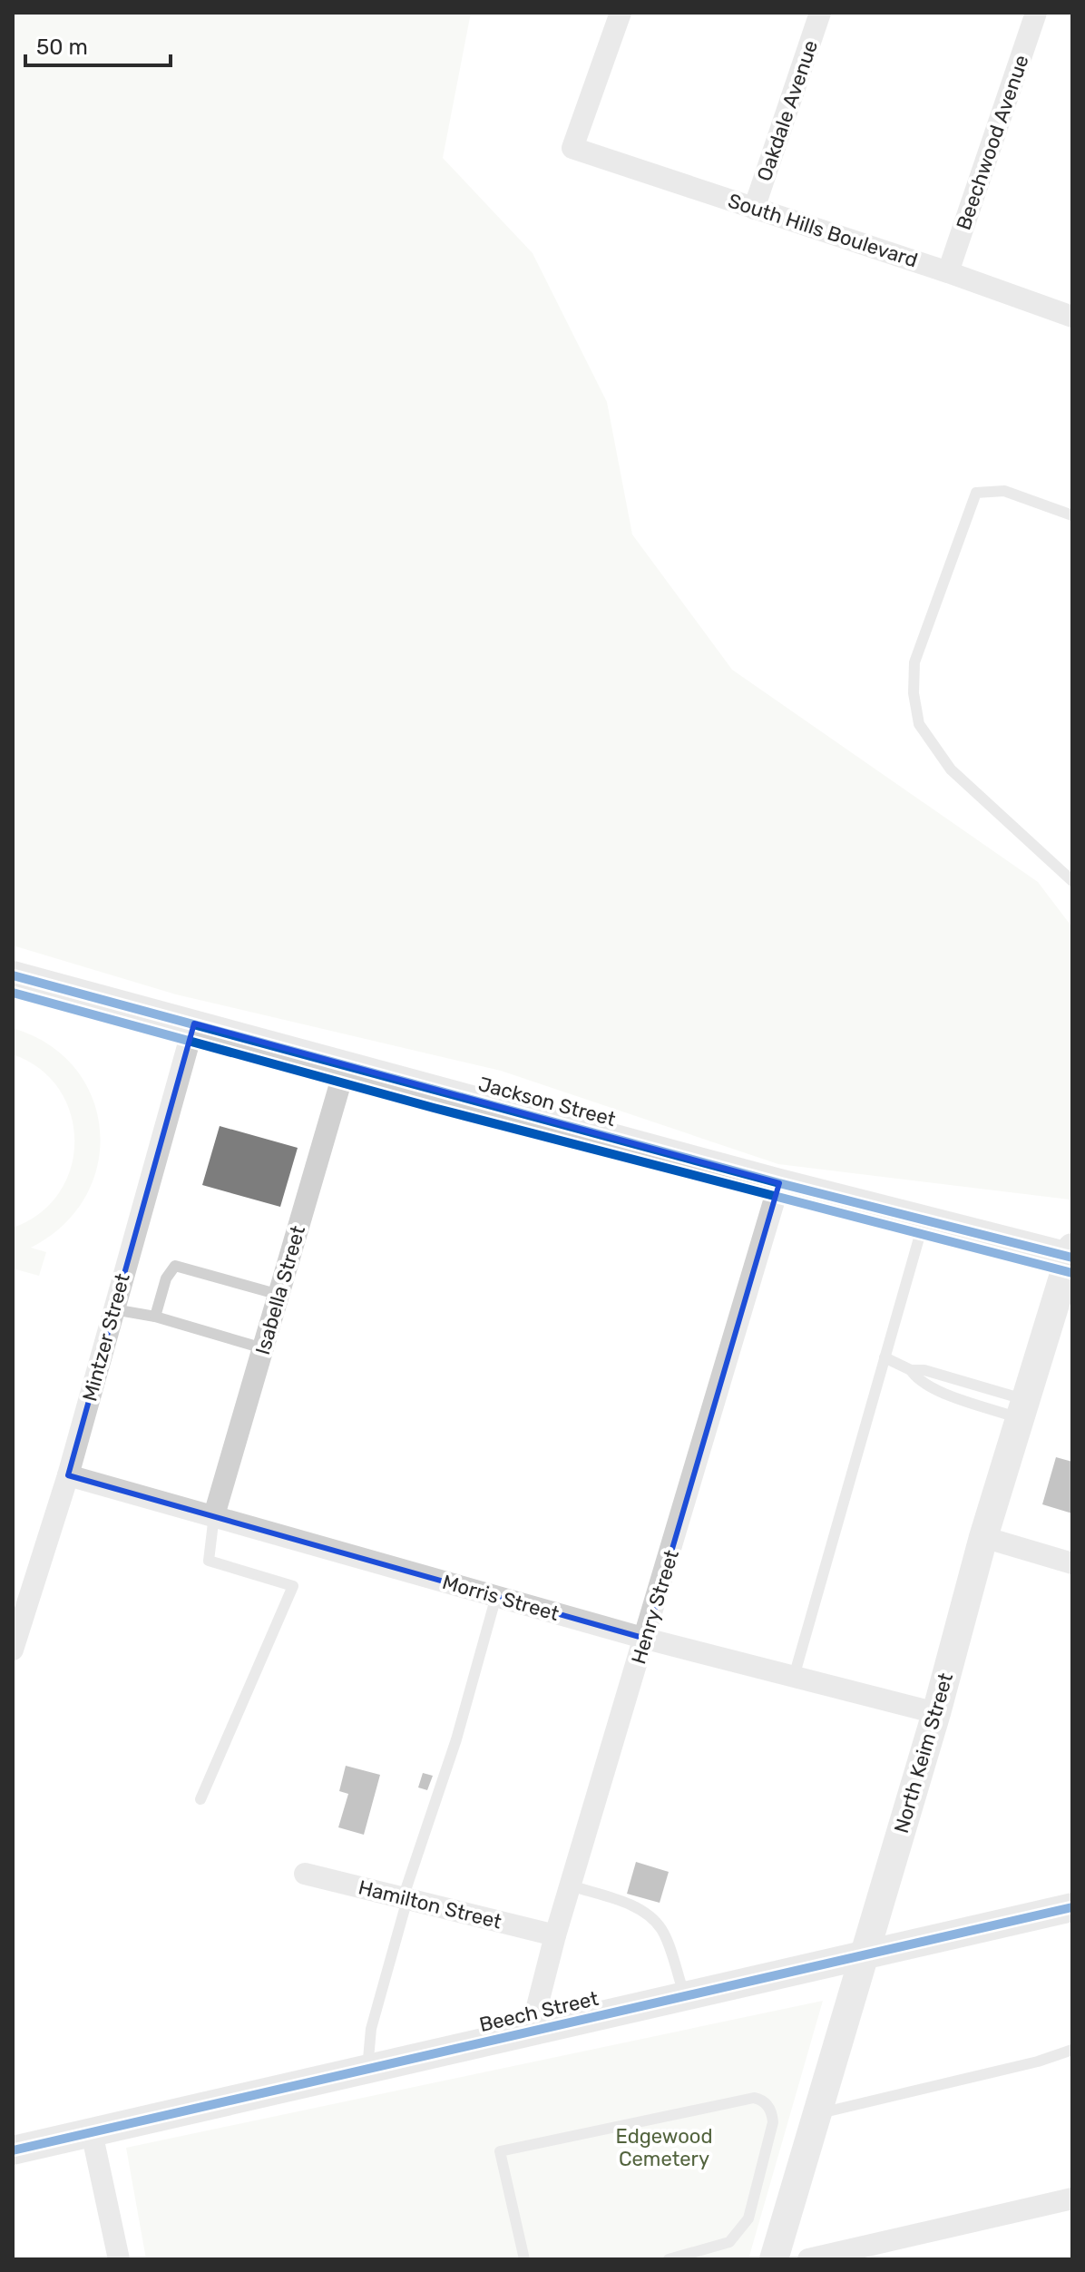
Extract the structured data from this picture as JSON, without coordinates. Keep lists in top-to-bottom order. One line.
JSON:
{"streets":{"street":["Oakdale Avenue","Beechwood Avenue","South Hills Boulevard","Jackson Street","Isabella Street","Mintzer Street","Morris Street","Henry Street","North Keim Street","Hamilton Street","Beech Street"]},"crossings":[["Oakdale Avenue","South Hills Boulevard"],["Beechwood Avenue","South Hills Boulevard"],["Jackson Street","Isabella Street"],["Jackson Street","Mintzer Street"],["Jackson Street","Henry Street"],["Jackson Street","North Keim Street"],["Isabella Street","Morris Street"],["Mintzer Street","Morris Street"],["Morris Street","Henry Street"],["Morris Street","North Keim Street"],["Henry Street","Hamilton Street"],["Henry Street","Beech Street"],["North Keim Street","Beech Street"]],"parks":["Edgewood Cemetery"],"scale_bar":"50 m"}
